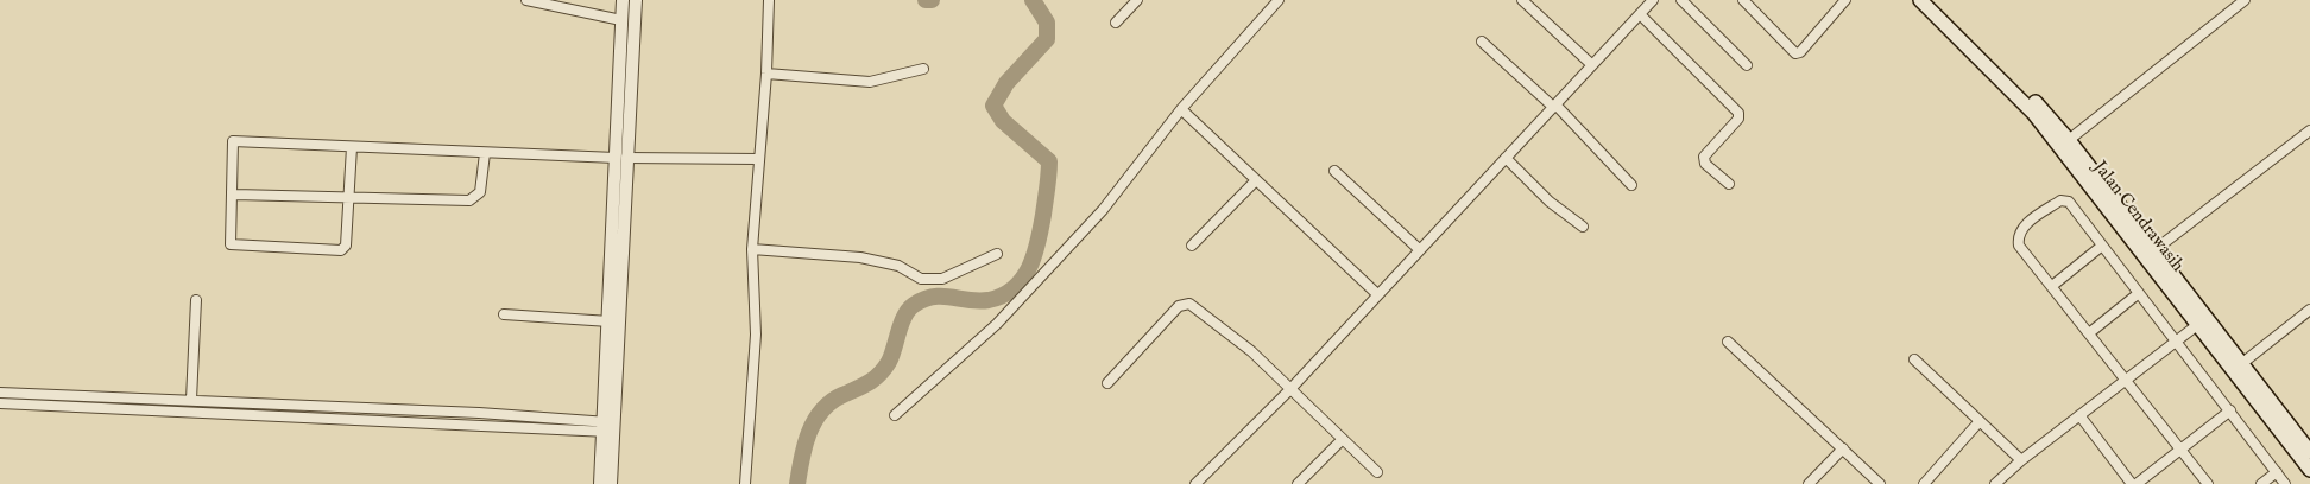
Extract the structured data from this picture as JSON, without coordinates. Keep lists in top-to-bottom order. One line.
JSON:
{"streets":{"main road":["Jalan Cendrawasih"]}}
